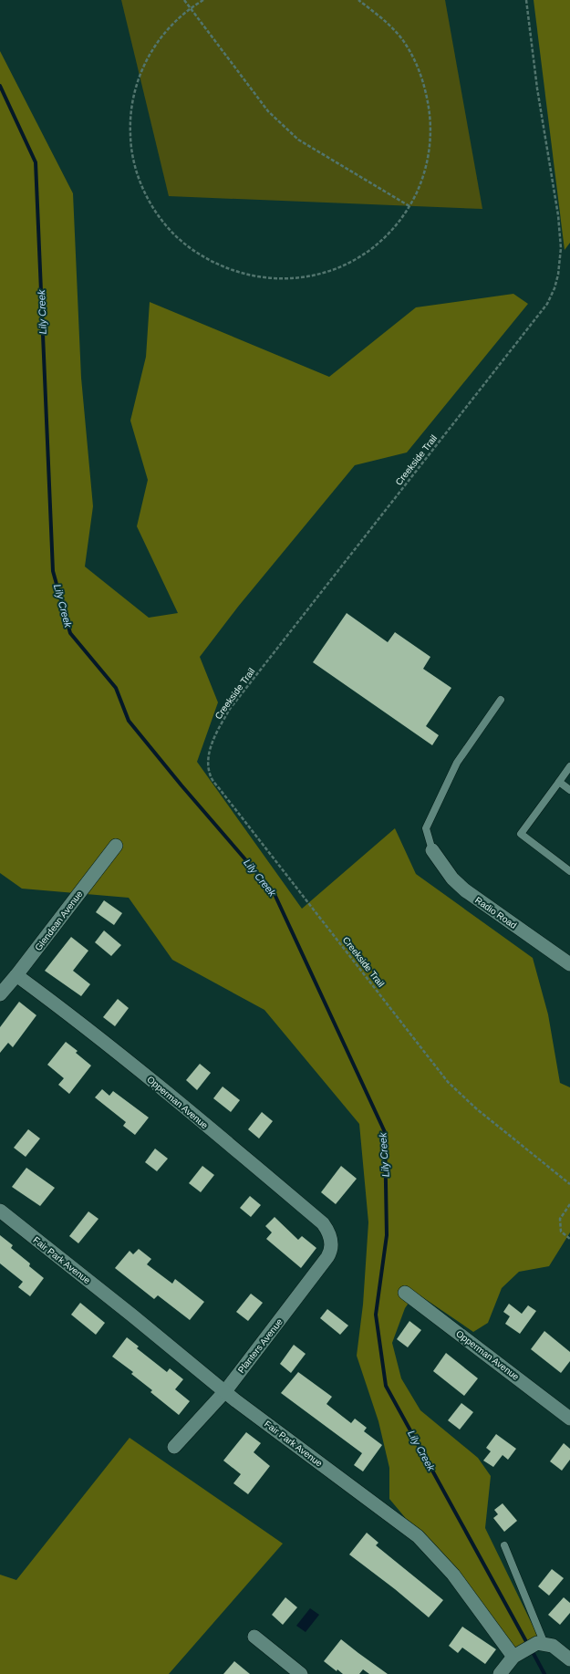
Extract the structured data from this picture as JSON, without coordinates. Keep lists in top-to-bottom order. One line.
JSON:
{"streets":{"street":["Radio Road","Glendean Avenue","Opperman Avenue","Fair Park Avenue","Planters Avenue"],"path":["Creekside Trail"]},"crossings":[["Glendean Avenue","Opperman Avenue"],["Opperman Avenue","Planters Avenue"],["Fair Park Avenue","Planters Avenue"]],"water":["Lily Creek"]}
